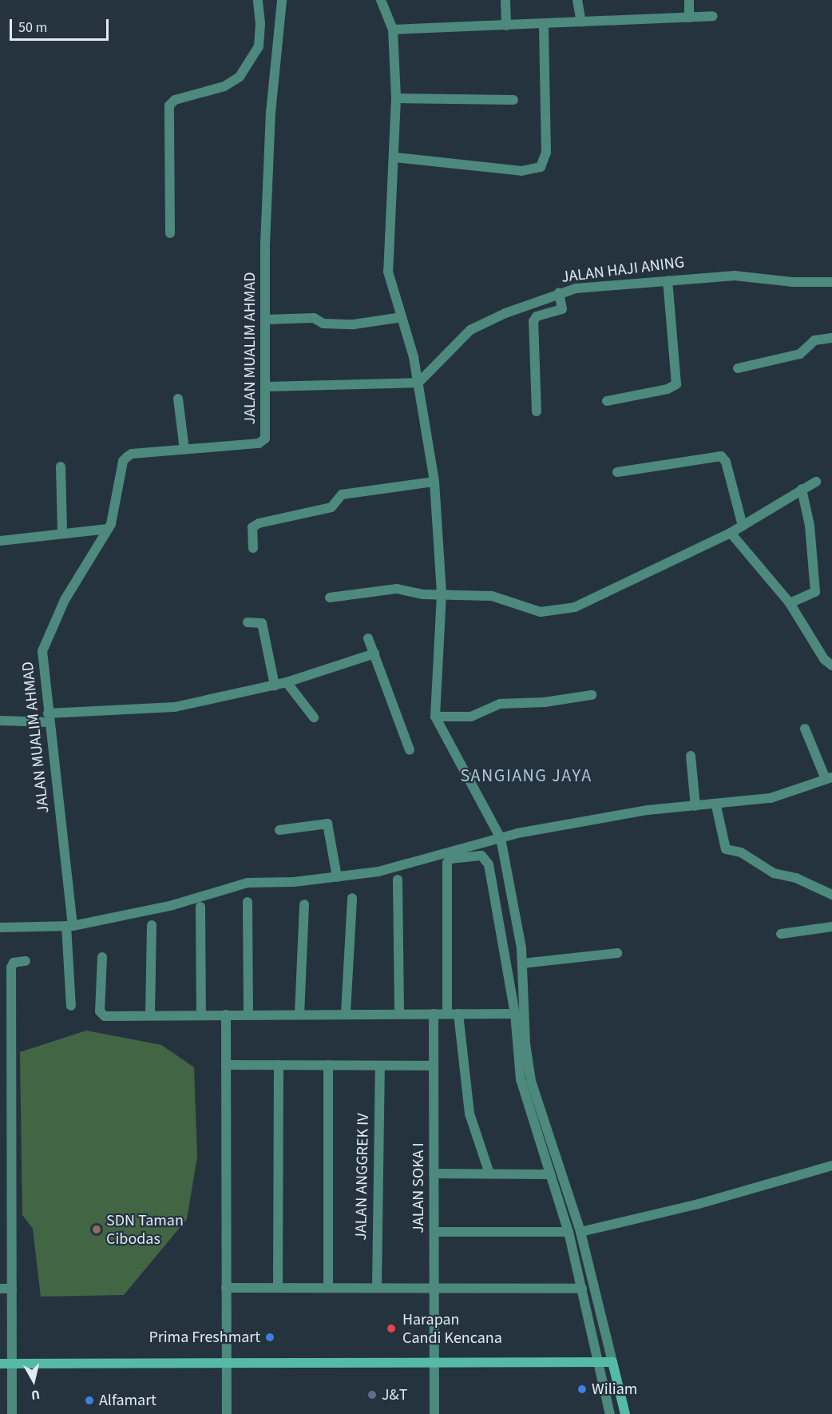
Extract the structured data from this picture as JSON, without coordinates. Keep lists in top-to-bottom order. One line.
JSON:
{"streets":{"street":["JALAN HAJI ANING","JALAN MUALIM AHMAD","JALAN ANGGREK IV","JALAN SOKA I"]},"districts":["SANGIANG JAYA"],"places":["SDN Taman Cibodas","Harapan Candi Kencana","Prima Freshmart","Wiliam","J&T","Alfamart"],"scale_bar":"50 m","north":"bottom"}
